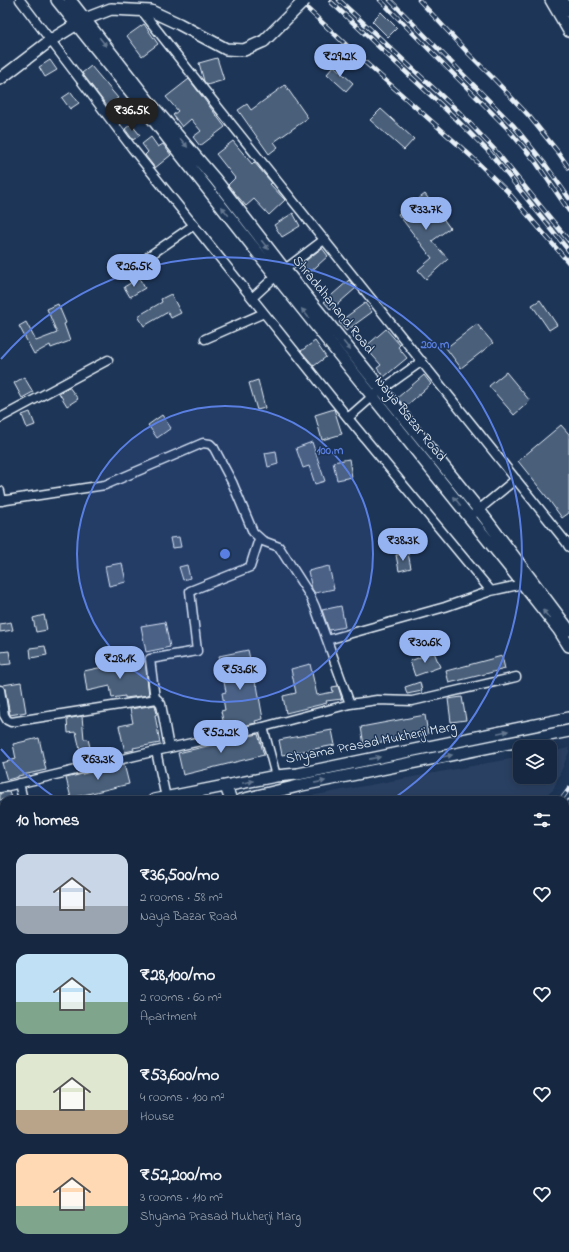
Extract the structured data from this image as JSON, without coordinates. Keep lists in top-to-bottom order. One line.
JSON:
{"streets":{"street":["Naya Bazar Road","Shyama Prasad Mukherji Marg"]},"page":{"price":["₹29.2K","₹36.5K","₹33.7K","₹26.5K","₹38.3K","₹30.6K","₹28.1K","₹53.6K","₹52.2K","₹63.3K"],"heading":"10 homes","list":[{"name":"₹36,500/mo","note":"2 rooms · 58 m² · Naya Bazar Road"},{"name":"₹28,100/mo","note":"2 rooms · 60 m² · Apartment"},{"name":"₹53,600/mo","note":"4 rooms · 100 m² · House"},{"name":"₹52,200/mo","note":"3 rooms · 110 m² · Shyama Prasad Mukherji Marg"}]},"rings":["200 m","100 m"]}
